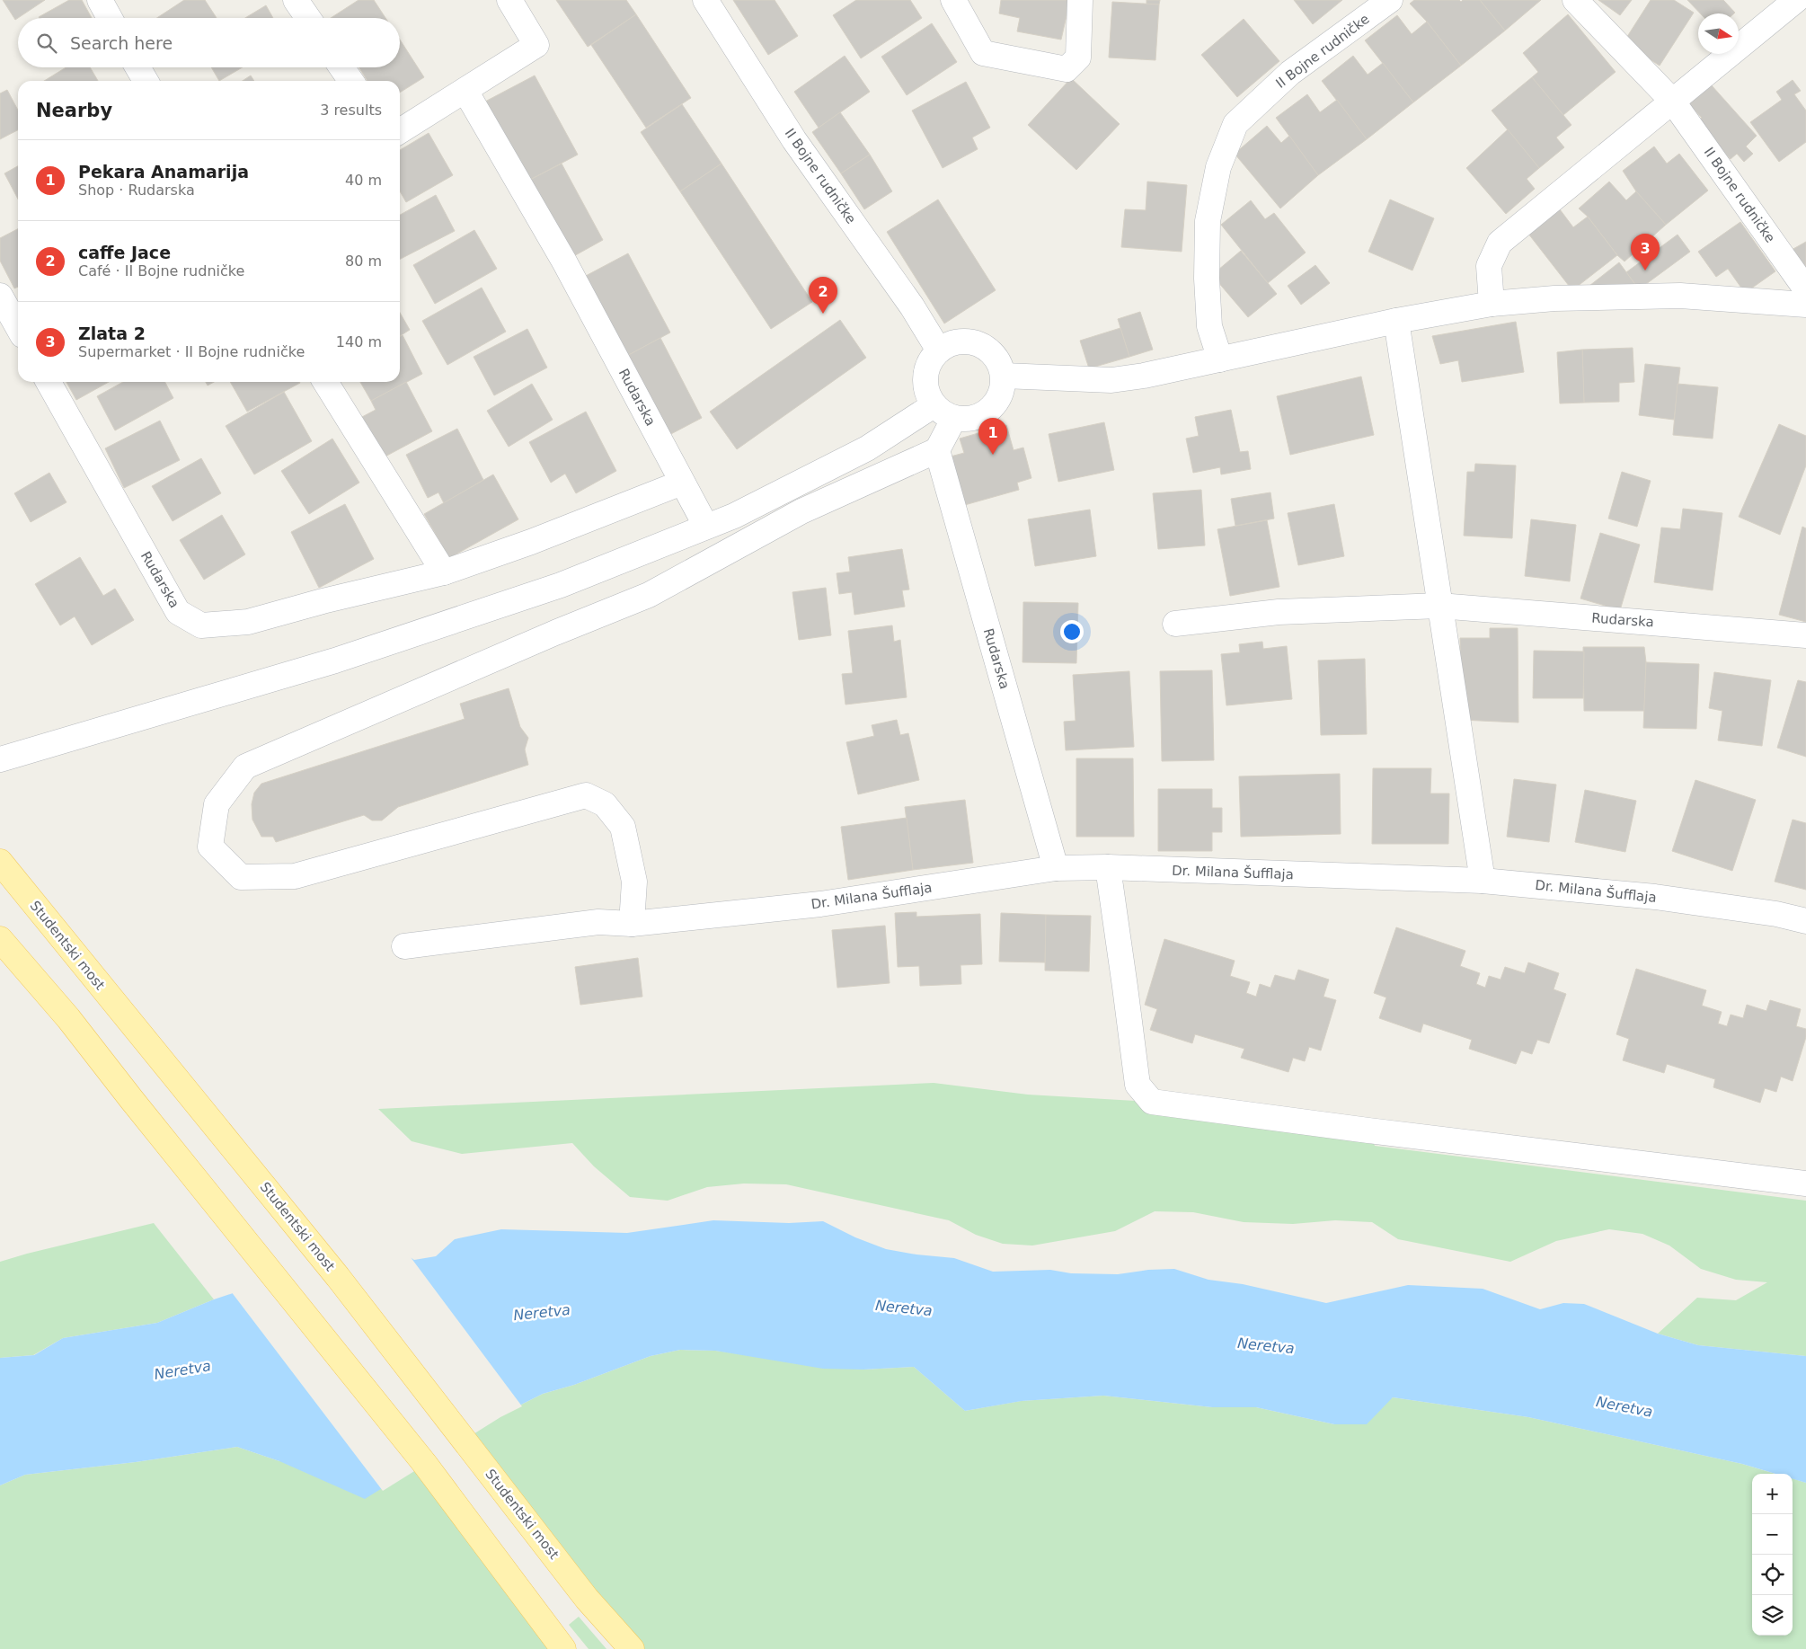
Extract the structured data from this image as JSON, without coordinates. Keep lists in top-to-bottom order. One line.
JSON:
{"streets":{"main road":["Studentski most"],"street":["II Bojne rudničke","Rudarska","Dr. Milana Šufflaja"]},"crossings":[["Rudarska","Dr. Milana Šufflaja"]],"water":["Neretva"],"north":"right","page":{"search":"Search here","heading":["Nearby","3 results"],"list":[{"mark":"1","name":"Pekara Anamarija","note":"Shop · Rudarska","value":"40 m"},{"mark":"2","name":"caffe Jace","note":"Café · II Bojne rudničke","value":"80 m"},{"mark":"3","name":"Zlata 2","note":"Supermarket · II Bojne rudničke","value":"140 m"}],"pins":["3","2","1"],"map_buttons":["+","−"]}}
